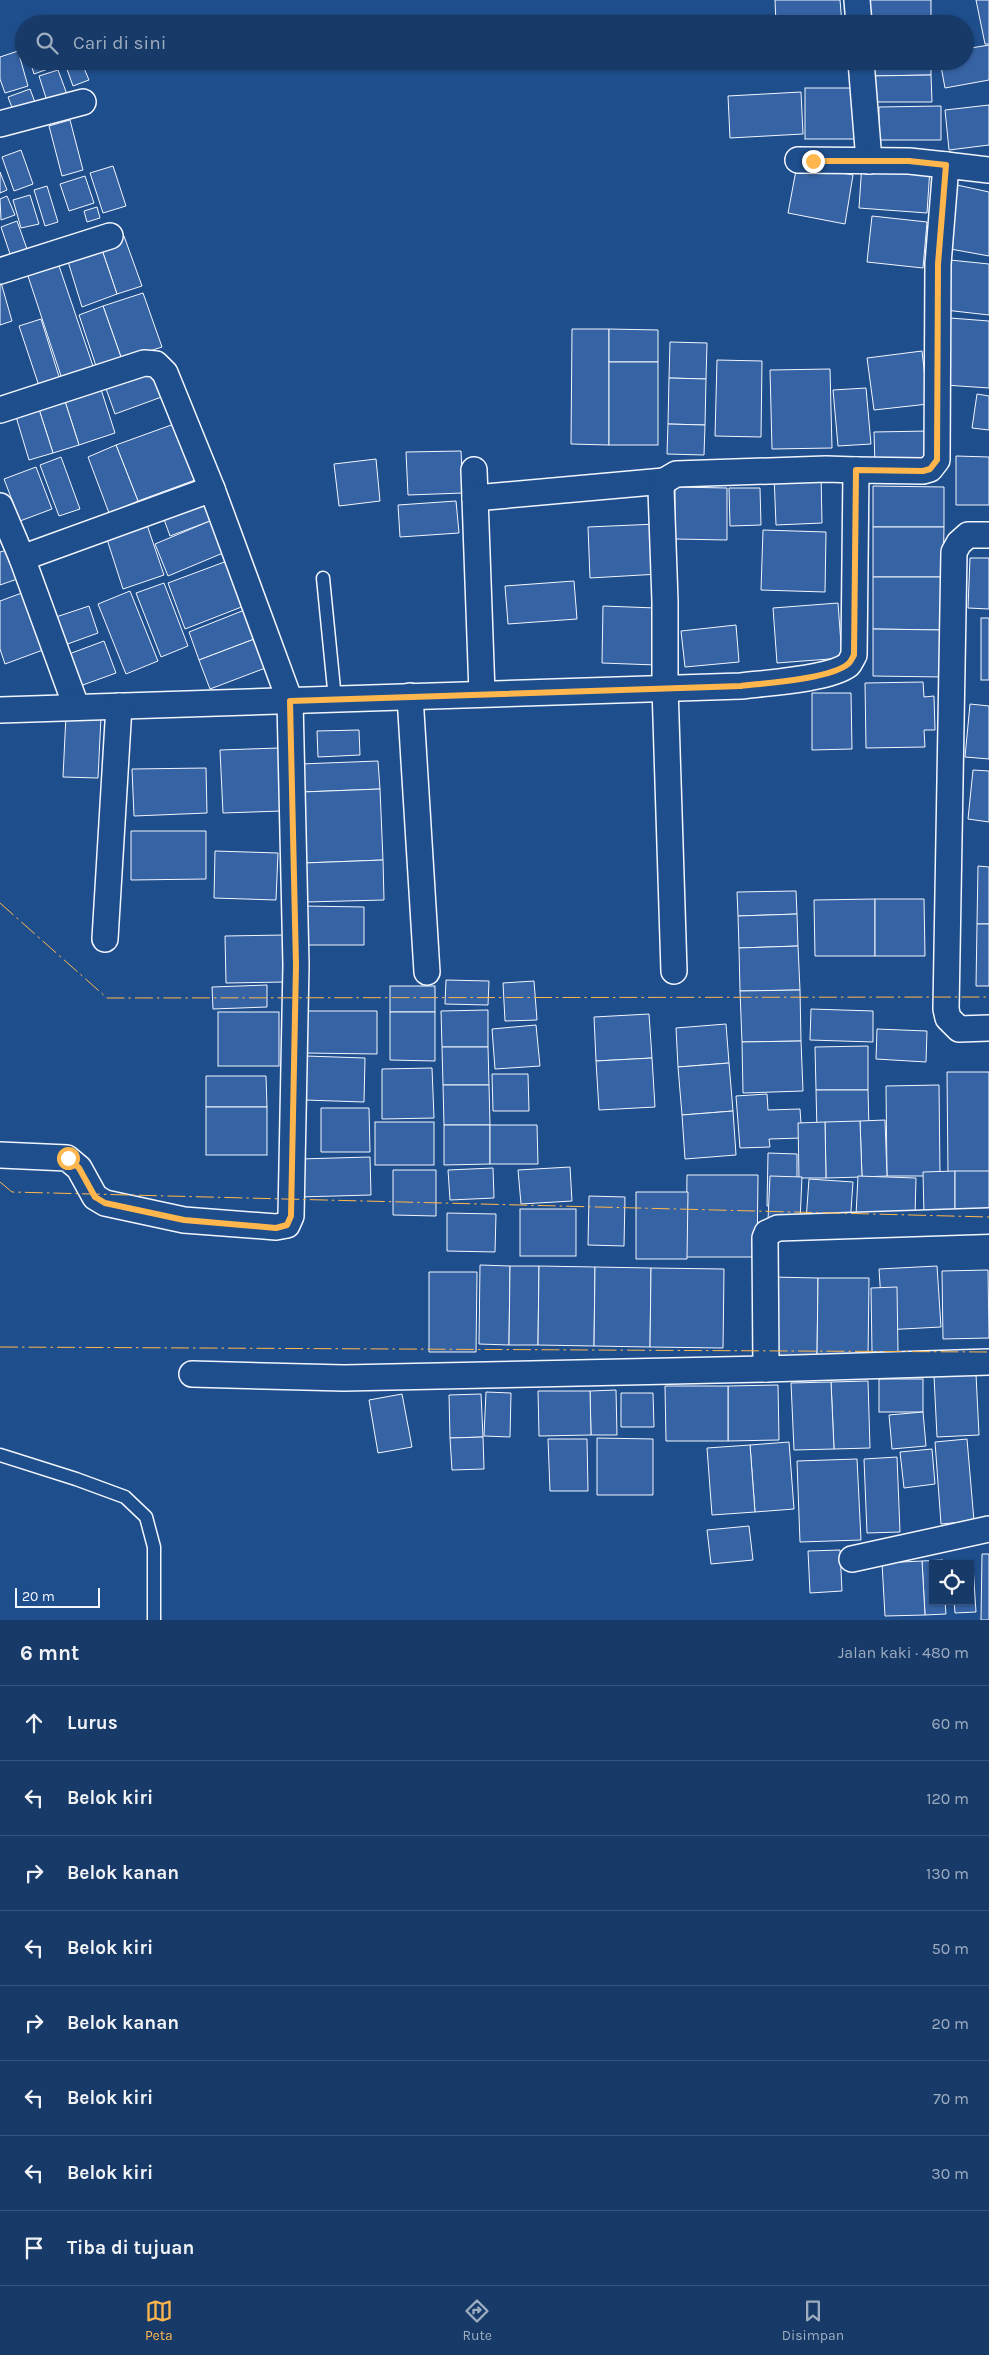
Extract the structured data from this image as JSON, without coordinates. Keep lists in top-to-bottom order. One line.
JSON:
{"scale_bar":"20 m","page":{"search":"Cari di sini","scale":"20 m","heading":["6 mnt","Jalan kaki · 480 m"],"list":[["Lurus","60 m"],["Belok kiri","120 m"],["Belok kanan","130 m"],["Belok kiri","50 m"],["Belok kanan","20 m"],["Belok kiri","70 m"],["Belok kiri","30 m"],"Tiba di tujuan"],"nav":["Peta","Rute","Disimpan"]}}
